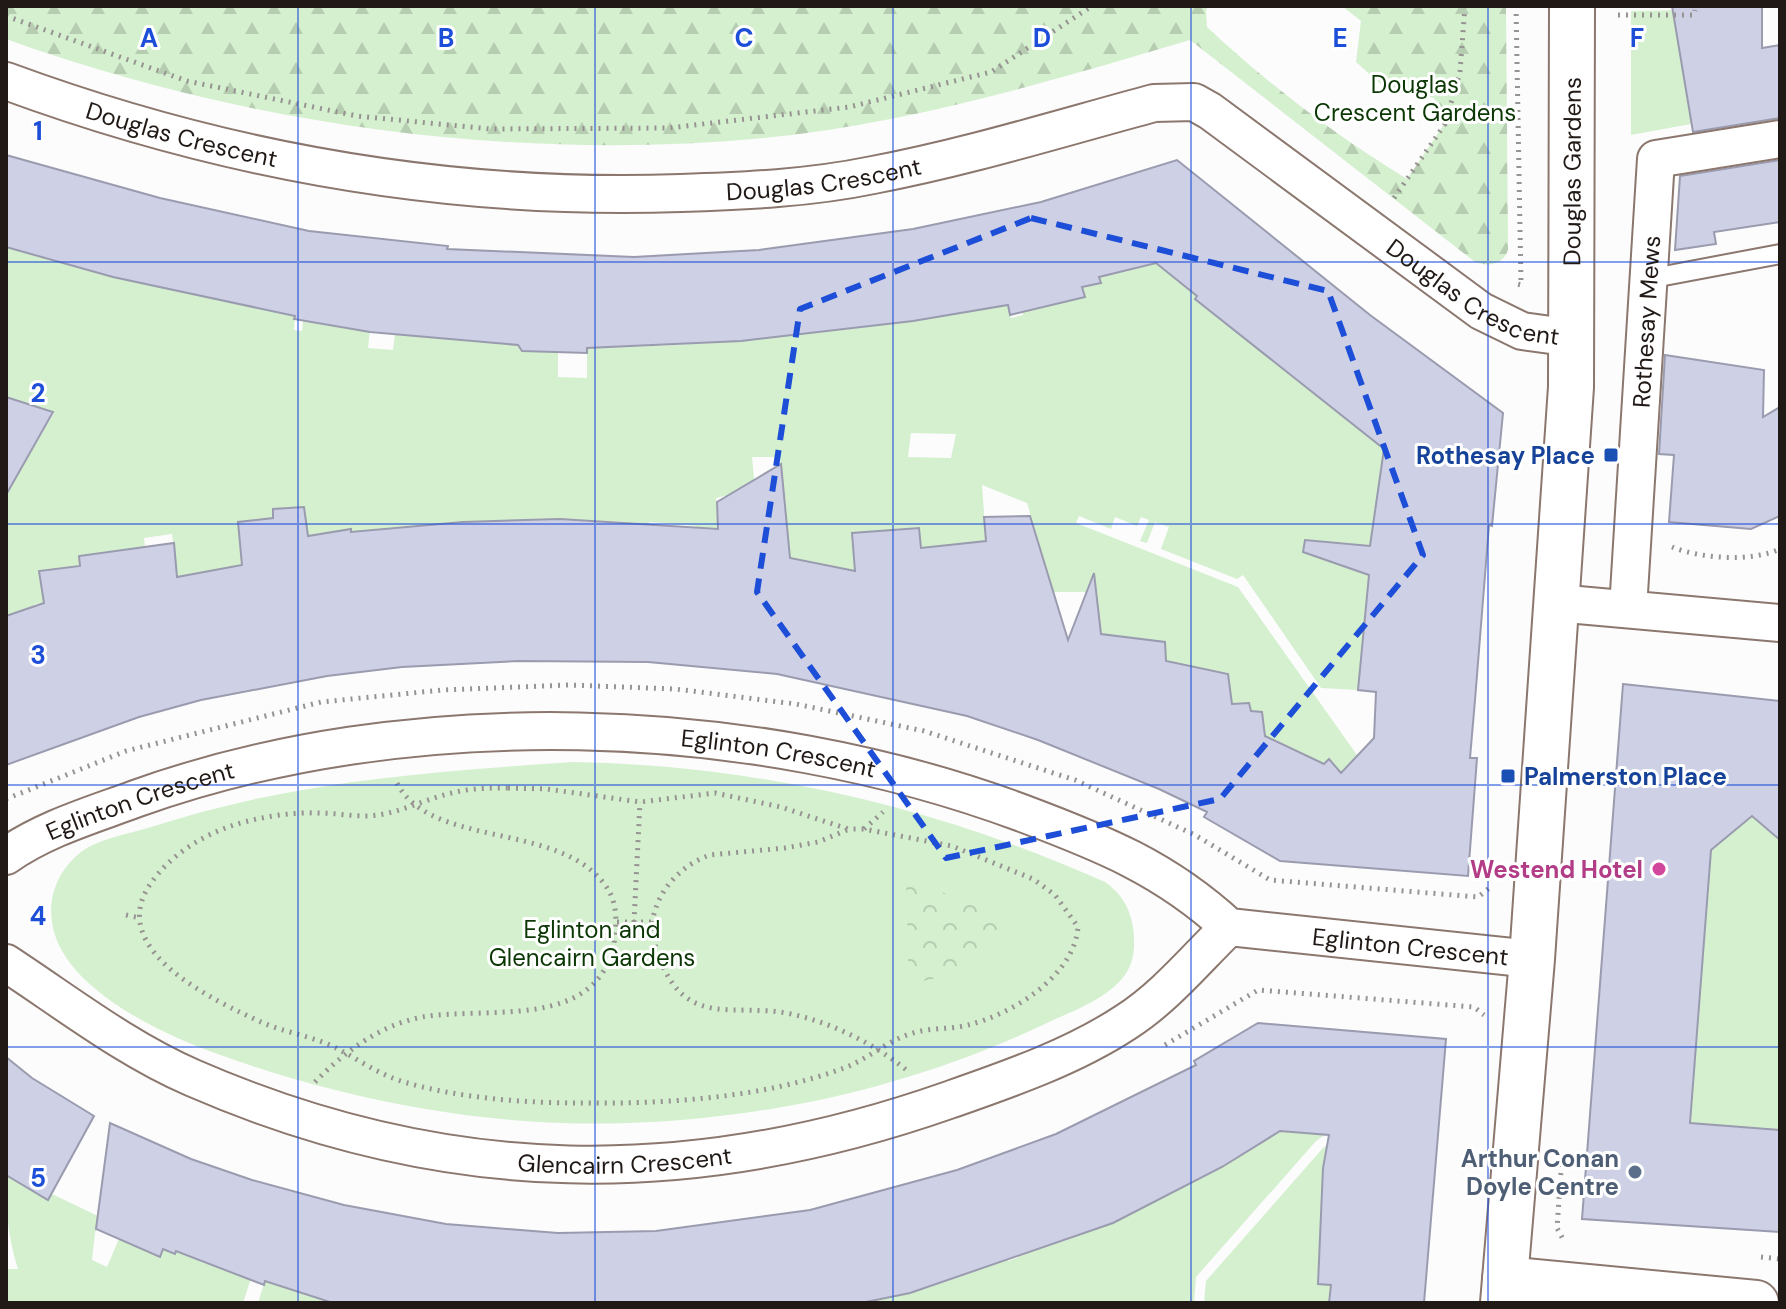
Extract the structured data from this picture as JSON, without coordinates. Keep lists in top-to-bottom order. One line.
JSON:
{"streets":{"street":["Douglas Crescent","Douglas Gardens","Rothesay Mews","Eglinton Crescent","Glencairn Crescent"]},"crossings":[["Douglas Crescent","Douglas Gardens"],["Eglinton Crescent","Glencairn Crescent"]],"parks":["Douglas Crescent Gardens","Eglinton and Glencairn Gardens"],"places":{"transit":["Rothesay Place","Palmerston Place"],"other":["Westend Hotel","Arthur Conan Doyle Centre"]},"grid":{"columns":["A","B","C","D","E","F"],"rows":["1","2","3","4","5"]}}
